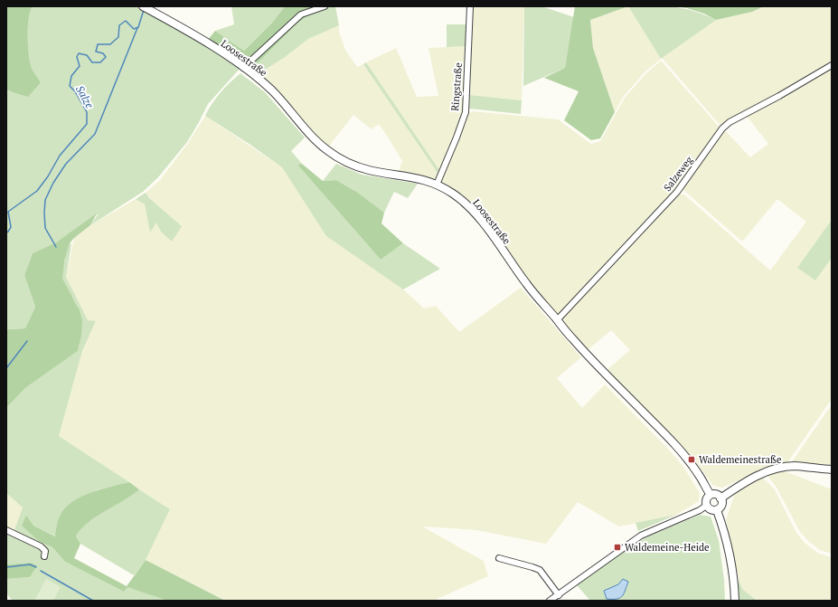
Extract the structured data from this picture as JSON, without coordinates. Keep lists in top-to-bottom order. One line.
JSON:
{"streets":{"street":["Loosestraße","Ringstraße","Salzeweg"]},"crossings":[["Loosestraße","Ringstraße"],["Loosestraße","Salzeweg"]],"water":["Salze"],"places":{"transit":["Waldemeinestraße","Waldemeine-Heide"]}}
